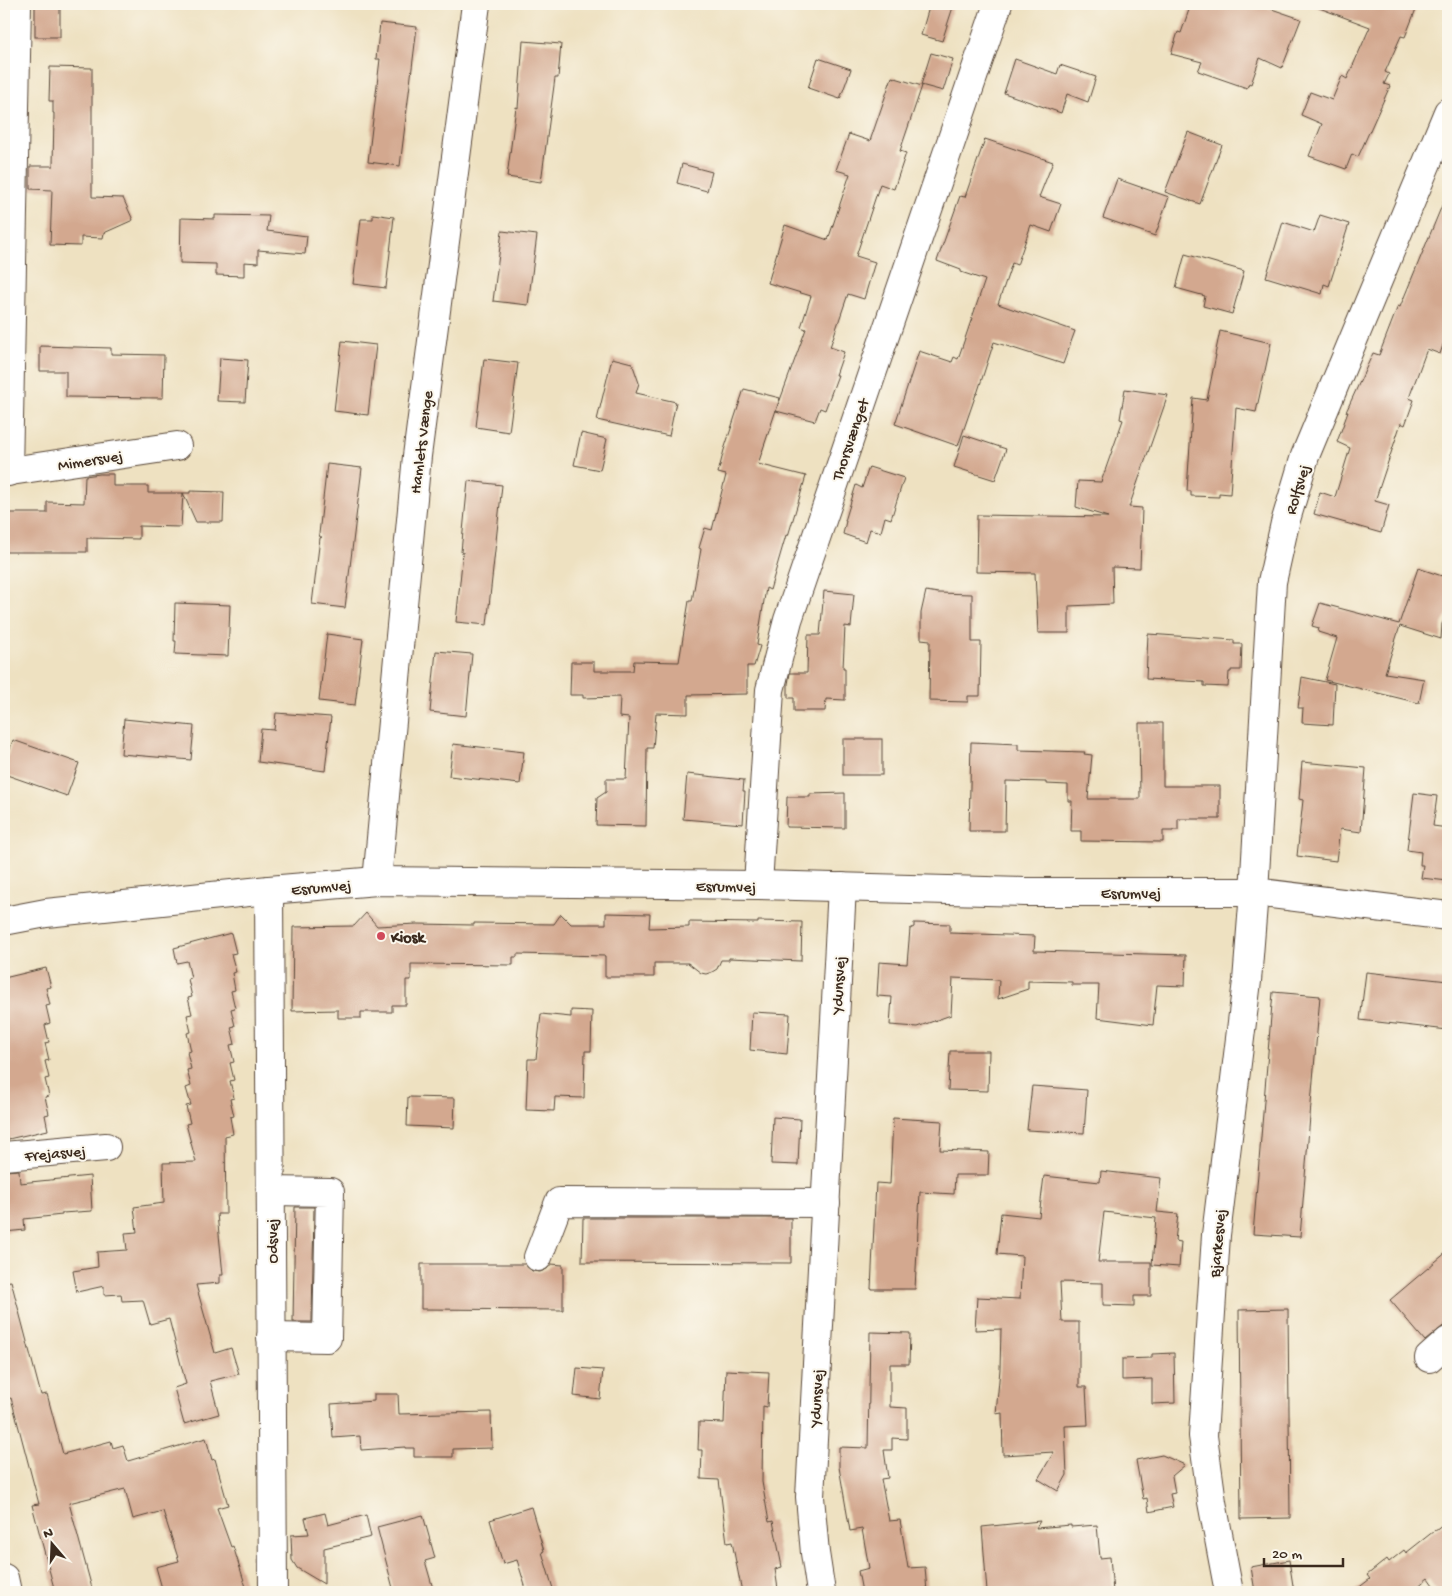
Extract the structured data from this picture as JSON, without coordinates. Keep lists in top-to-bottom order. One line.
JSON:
{"streets":{"street":["Thorsvænget","Hamlets Vænge","Mimersvej","Rolfsvej","Esrumvej","Ydunsvej","Frejasvej","Odsvej","Bjarkesvej"]},"crossings":[["Thorsvænget","Esrumvej"],["Hamlets Vænge","Esrumvej"],["Rolfsvej","Esrumvej"],["Rolfsvej","Bjarkesvej"],["Esrumvej","Ydunsvej"],["Esrumvej","Odsvej"],["Esrumvej","Bjarkesvej"]],"places":["Kiosk"],"scale_bar":"20 m","north":"top"}
